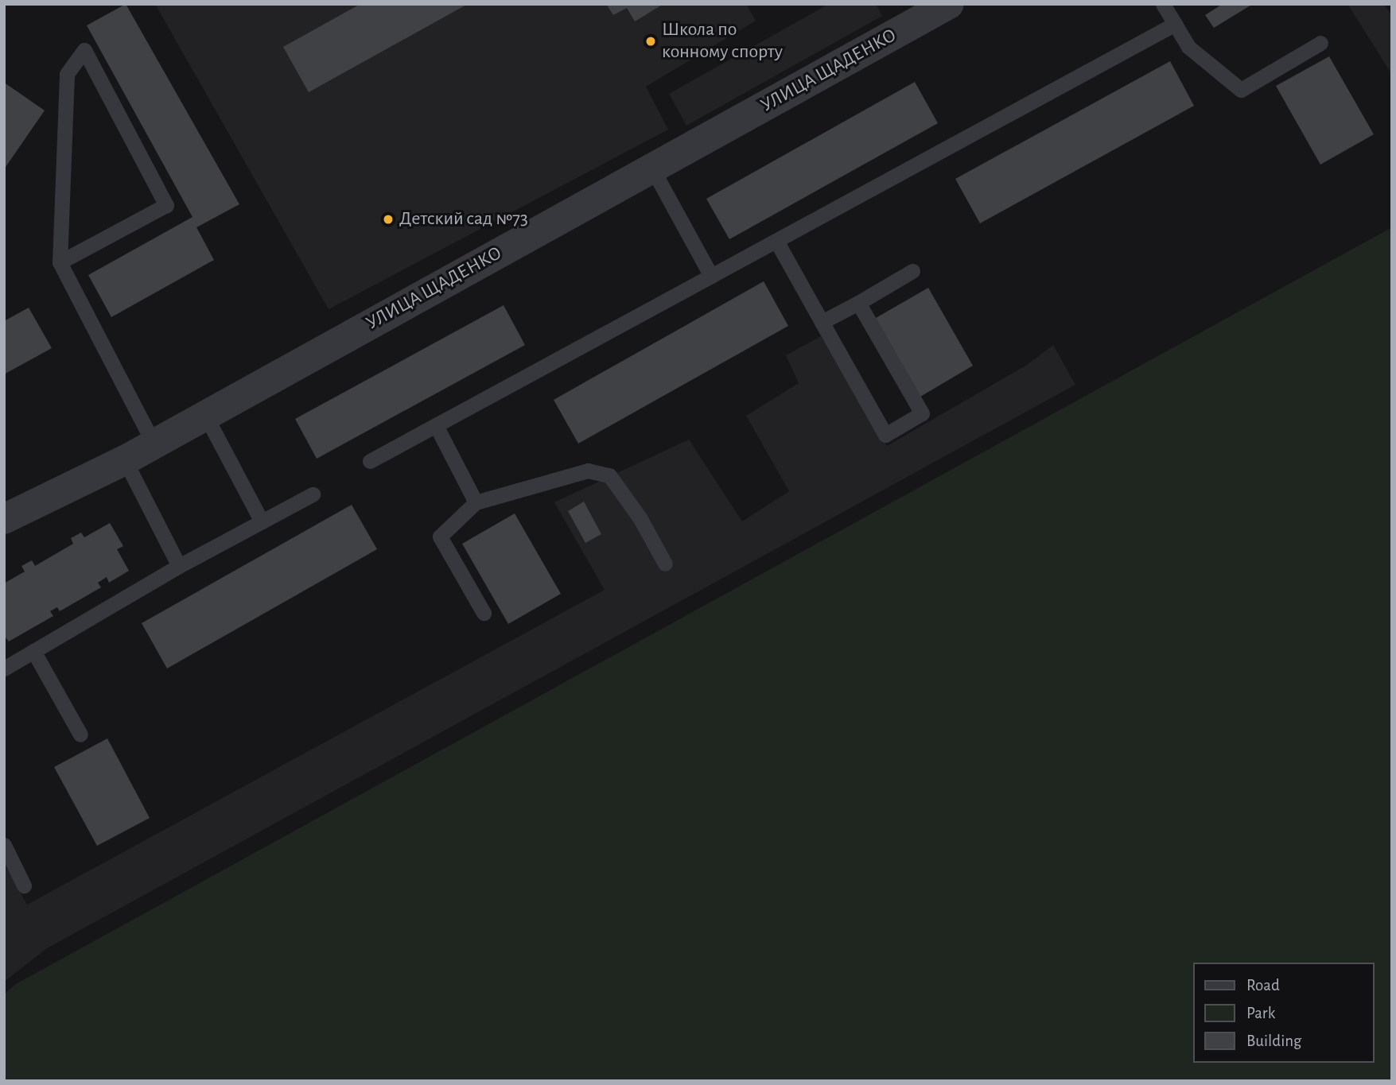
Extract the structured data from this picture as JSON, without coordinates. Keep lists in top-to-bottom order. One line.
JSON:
{"streets":{"street":["УЛИЦА ЩАДЕНКО"]},"places":["Школа по конному спорту","Детский сад №73"],"legend":["Road","Park","Building"]}
